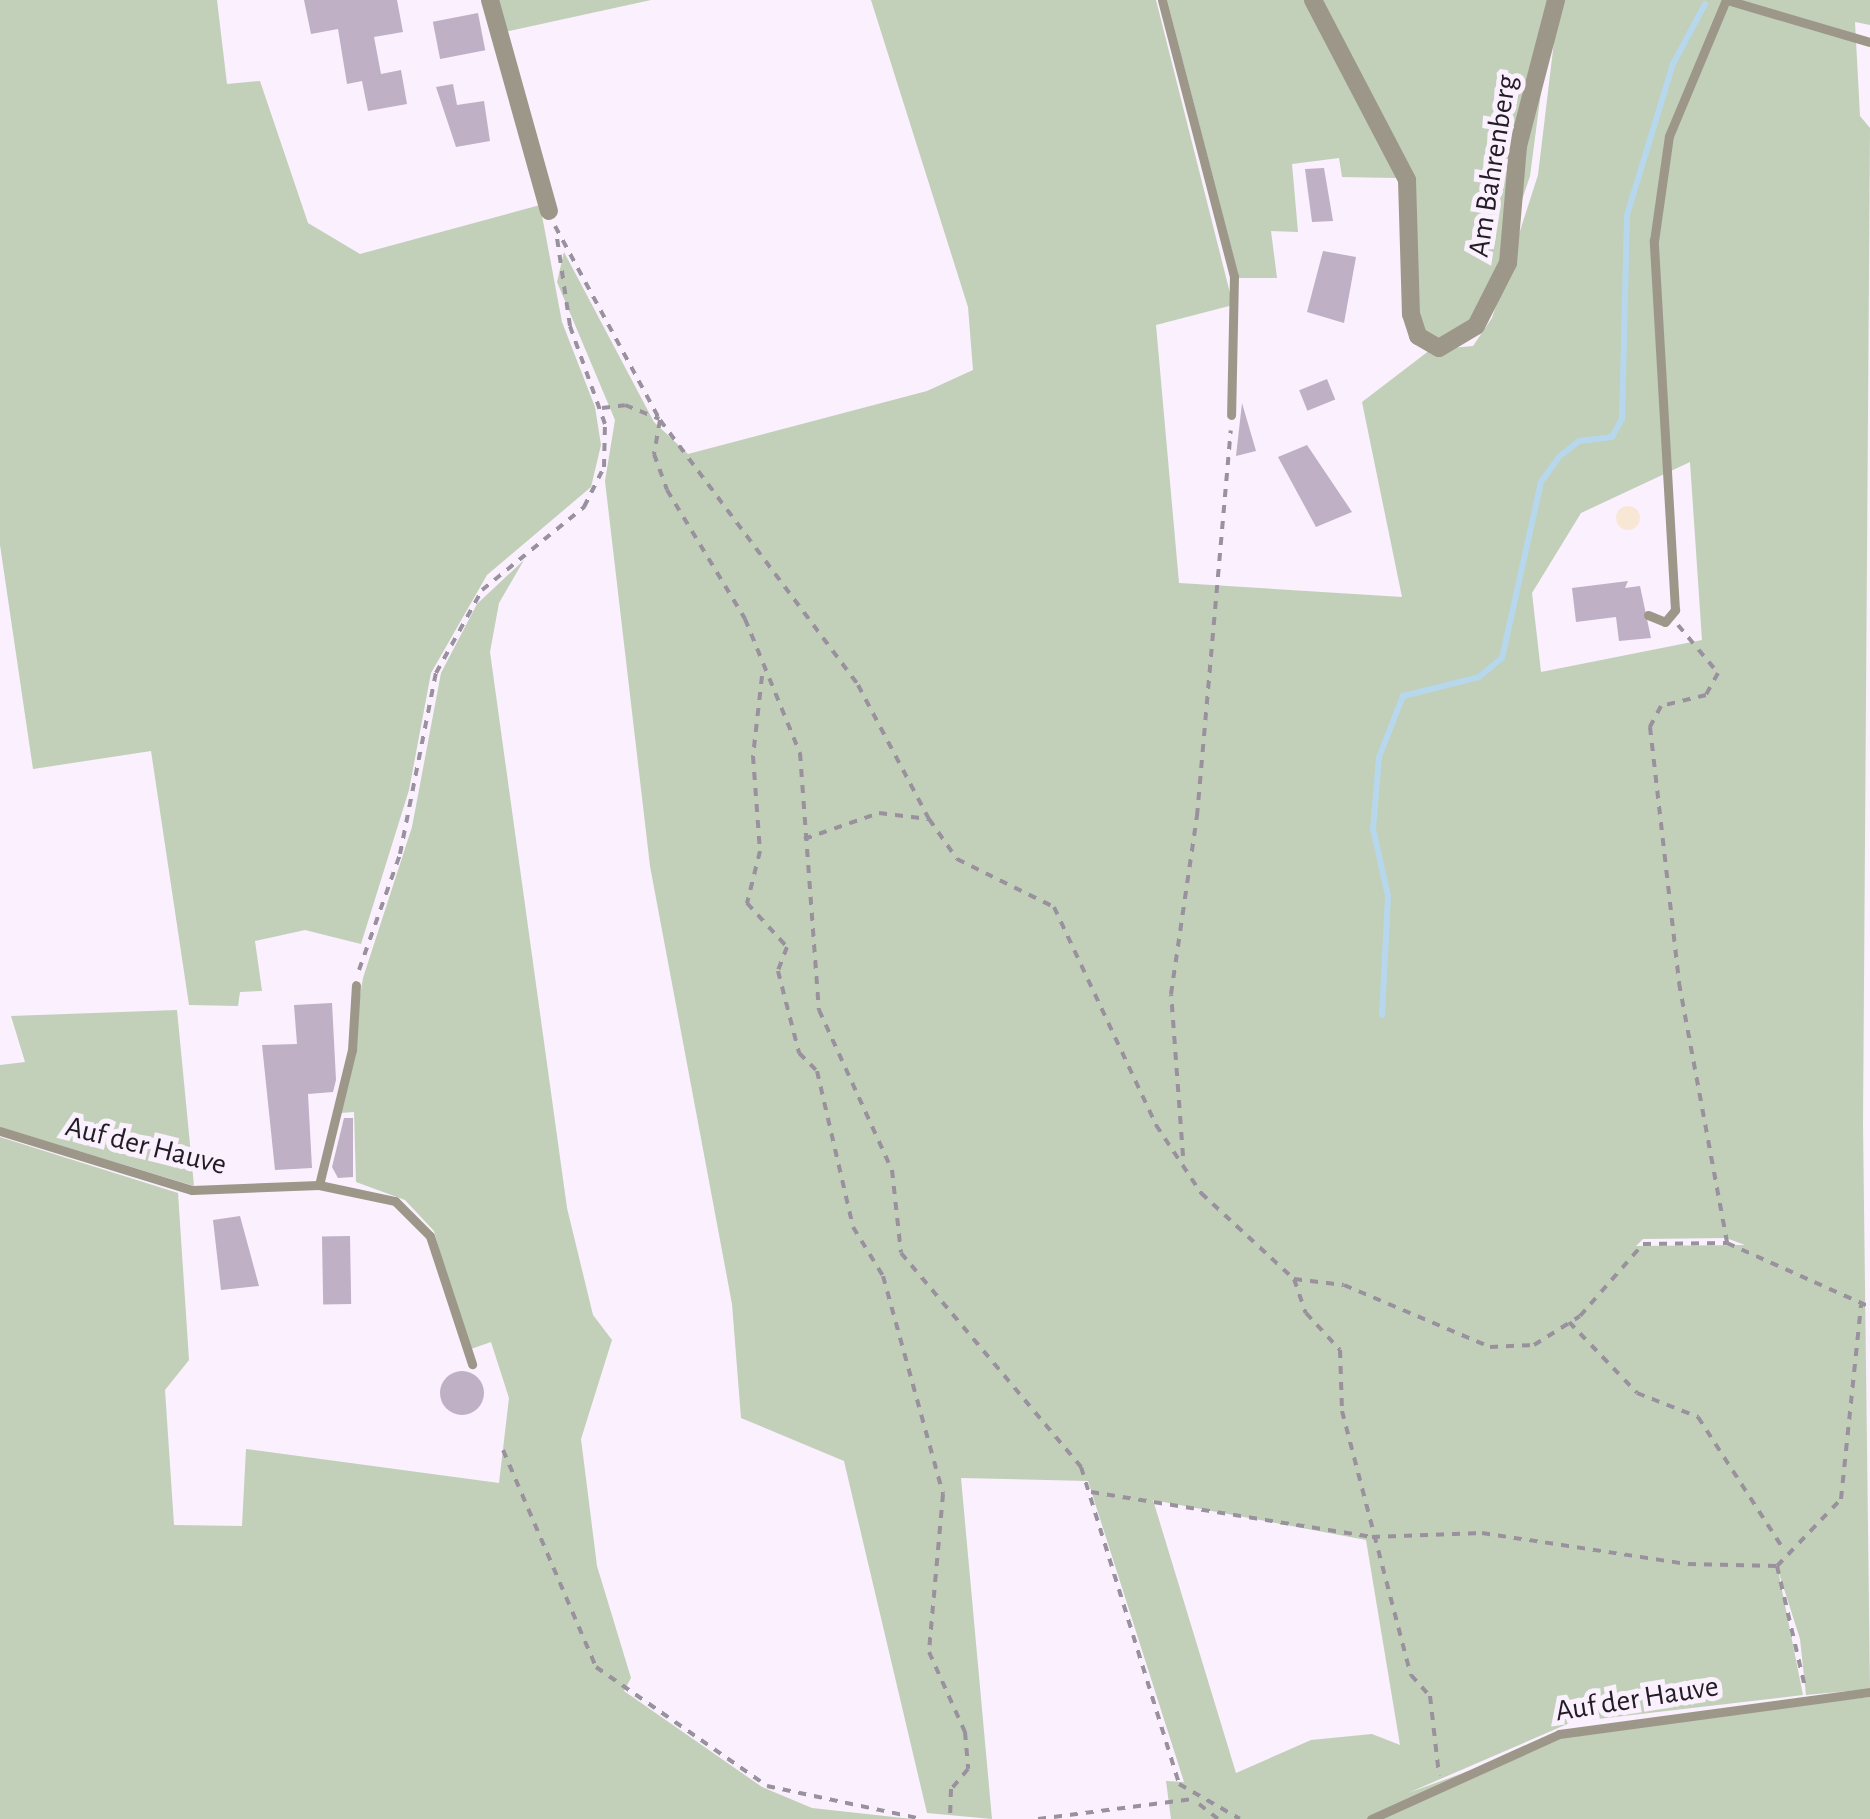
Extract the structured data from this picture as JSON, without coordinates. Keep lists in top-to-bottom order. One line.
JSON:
{"streets":{"street":["Am Bahrenberg"],"lane":["Auf der Hauve"]}}
